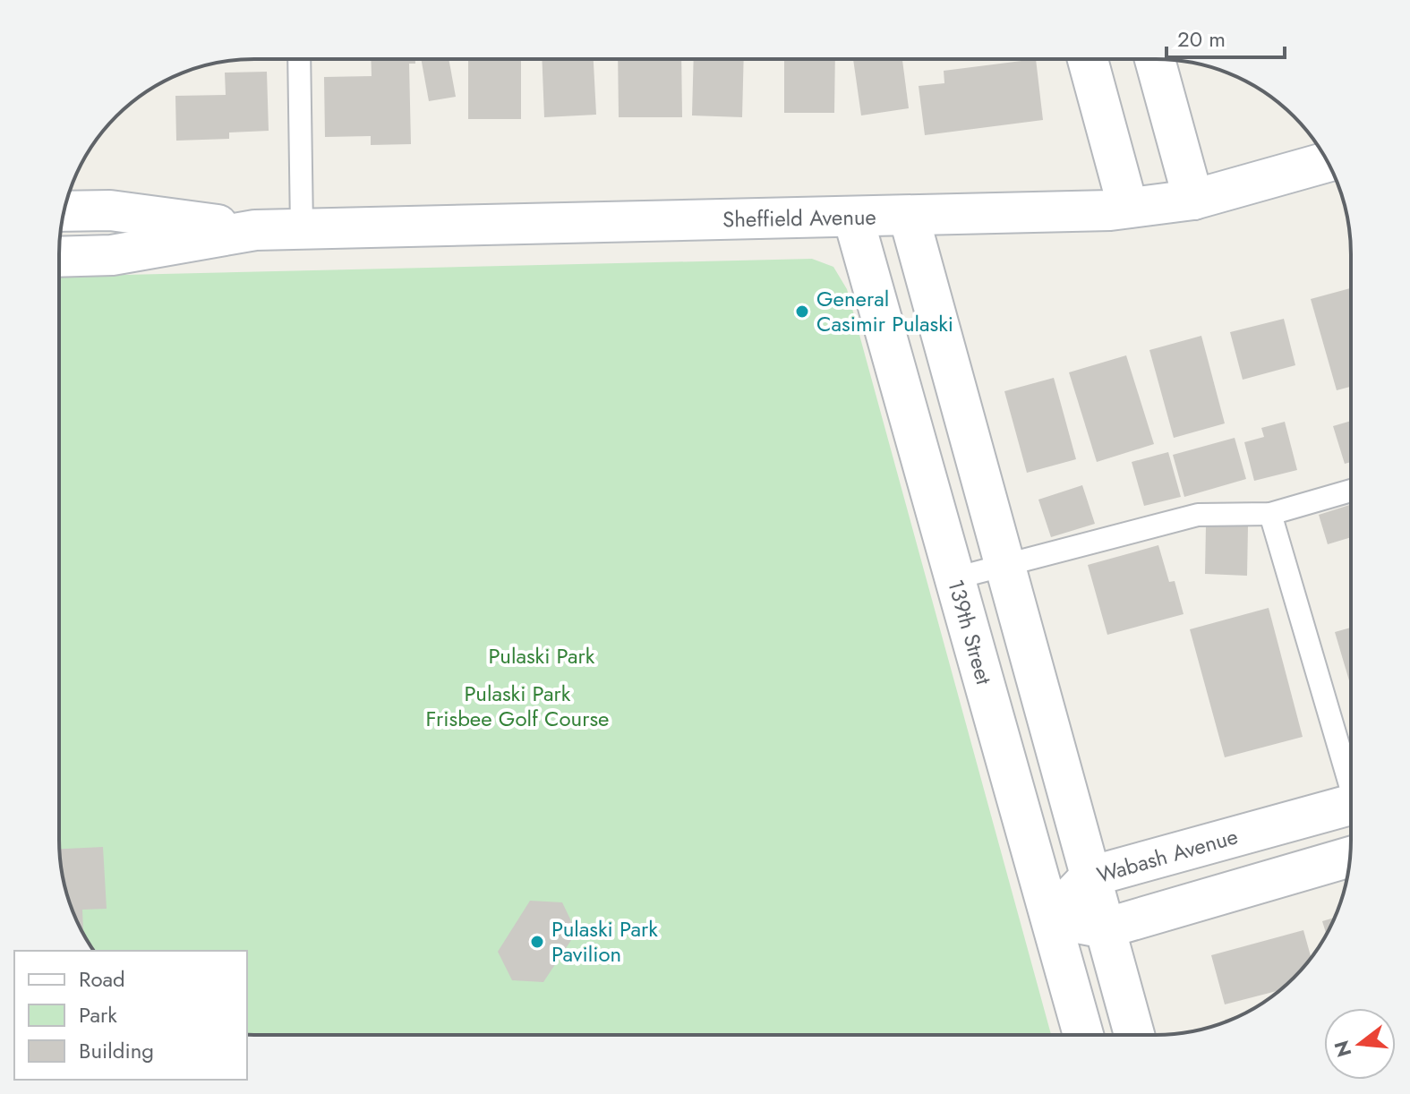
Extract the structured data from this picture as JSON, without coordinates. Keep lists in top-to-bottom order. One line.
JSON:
{"streets":{"street":["Sheffield Avenue","139th Street","Wabash Avenue"]},"crossings":[["Sheffield Avenue","139th Street"],["139th Street","Wabash Avenue"]],"parks":["Pulaski Park","Pulaski Park Frisbee Golf Course"],"places":["General Casimir Pulaski","Pulaski Park Pavilion"],"legend":["Road","Park","Building"],"scale_bar":"20 m","north":"left"}
